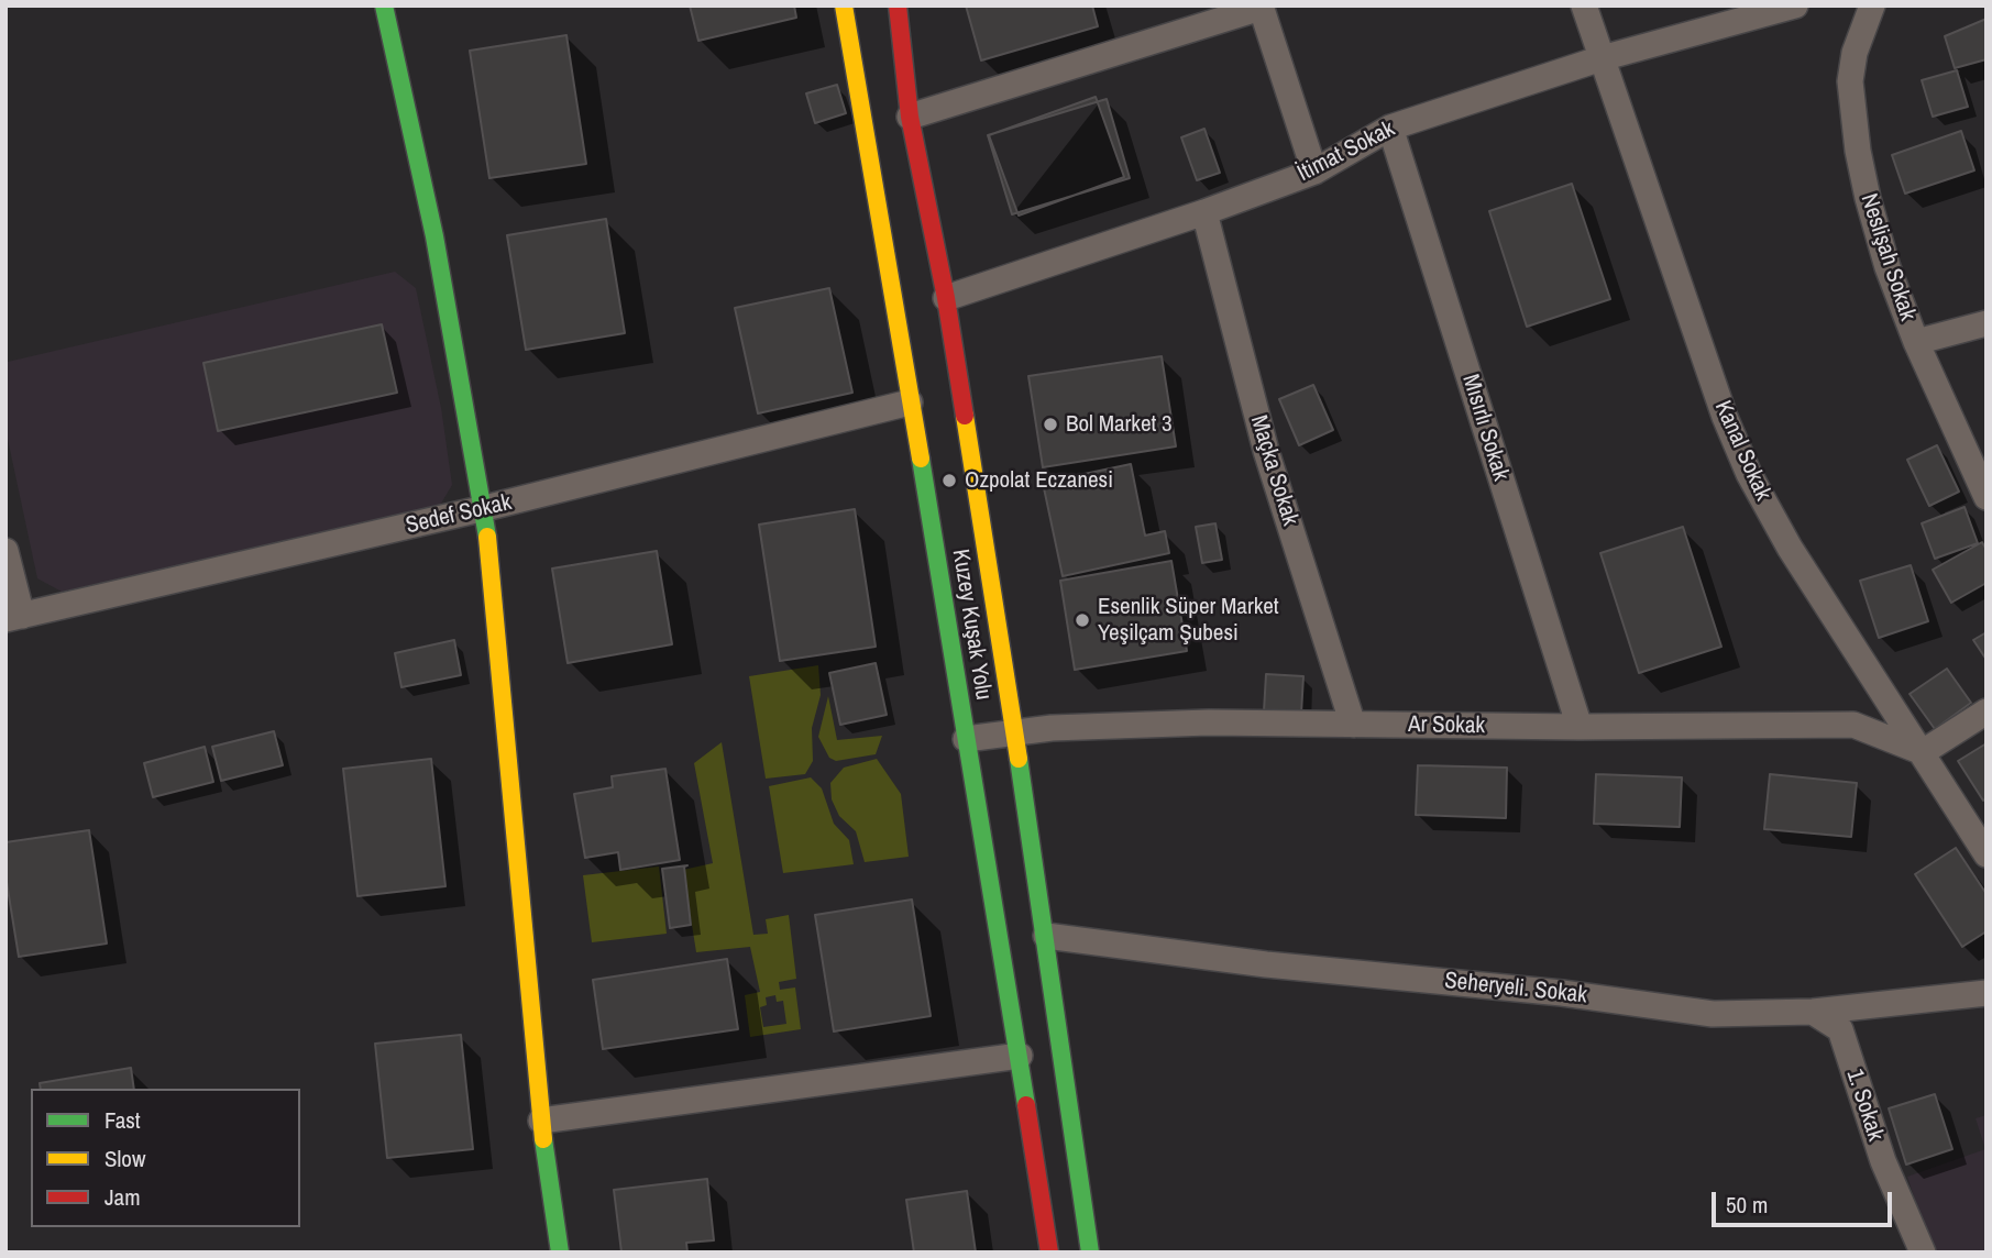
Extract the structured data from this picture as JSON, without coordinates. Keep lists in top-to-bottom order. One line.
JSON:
{"streets":{"main road":["Kuzey Kuşak Yolu"],"street":["İtimat Sokak","Neslişah Sokak","Mısırlı Sokak","Kanal Sokak","Maçka Sokak","Sedef Sokak","Ar Sokak","Seheryeli. Sokak","1. Sokak"]},"crossings":[["İtimat Sokak","Mısırlı Sokak"],["İtimat Sokak","Kanal Sokak"],["İtimat Sokak","Maçka Sokak"],["İtimat Sokak","Kuzey Kuşak Yolu"],["Mısırlı Sokak","Ar Sokak"],["Kanal Sokak","Ar Sokak"],["Maçka Sokak","Ar Sokak"],["Sedef Sokak","Kuzey Kuşak Yolu"],["Kuzey Kuşak Yolu","Ar Sokak"],["Kuzey Kuşak Yolu","Seheryeli. Sokak"],["Seheryeli. Sokak","1. Sokak"]],"places":["Bol Market 3","Ozpolat Eczanesi","Esenlik Süper Market Yeşilçam Şubesi"],"legend":["Fast","Slow","Jam"],"scale_bar":"50 m"}
